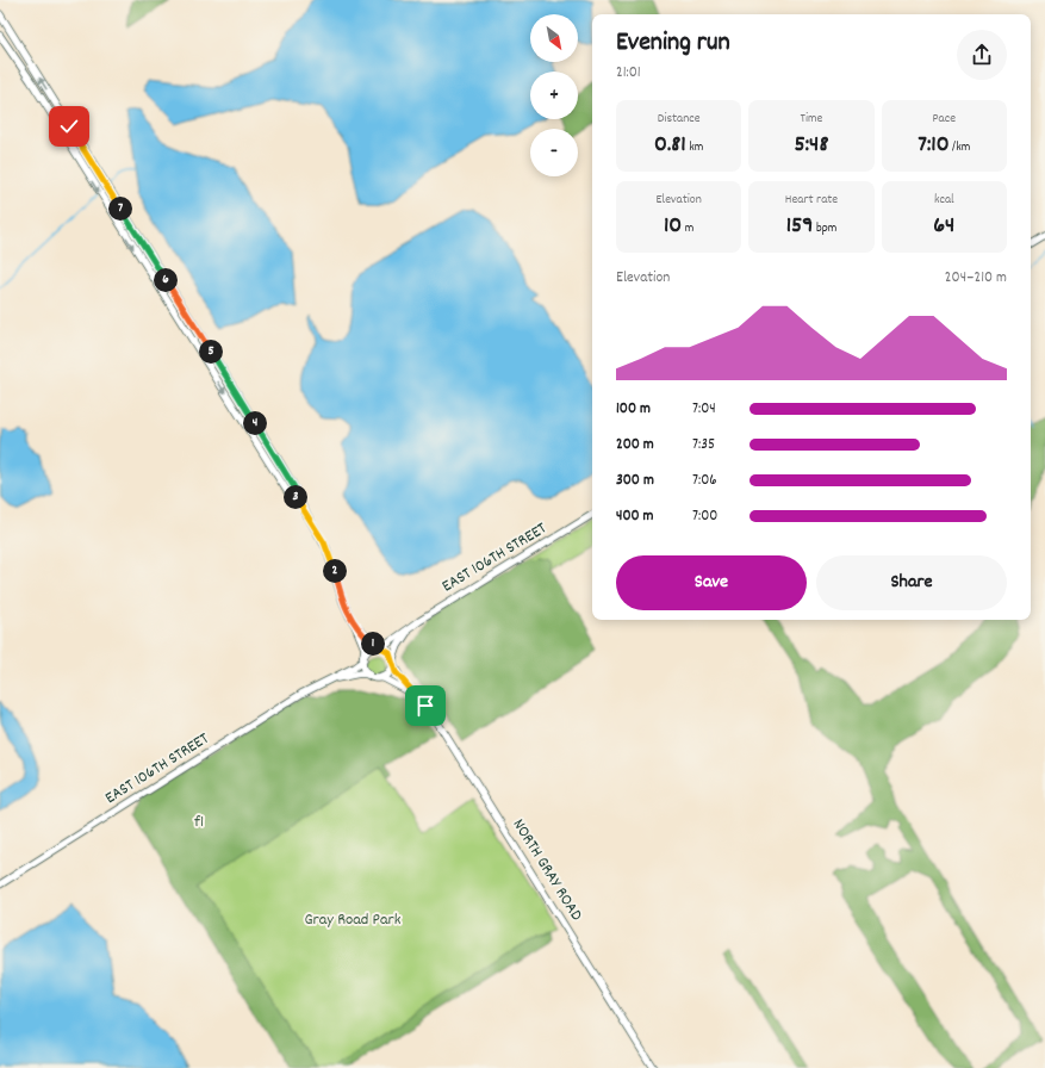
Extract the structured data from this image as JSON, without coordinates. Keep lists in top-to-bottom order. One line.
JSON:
{"streets":{"street":["EAST 106TH STREET","NORTH GRAY ROAD"]},"crossings":[["EAST 106TH STREET","NORTH GRAY ROAD"]],"parks":["f1","Gray Road Park"],"north":"bottom right","page":{"map_buttons":["+","−"],"heading":["Evening run","21:01"],"stats":[["Distance","0.81 km"],["Time","5:48"],["Pace","7:10 /km"],["Elevation","10 m"],["Heart rate","159 bpm"],["kcal","64"]],"pins":["7","6","5","4","3","2","1"],"chart":["Elevation","204–210 m"],"list":[{"name":"100 m","note":"7:04"},{"name":"200 m","note":"7:35"},{"name":"300 m","note":"7:06"},{"name":"400 m","note":"7:00"}],"buttons":["Save","Share"]}}
